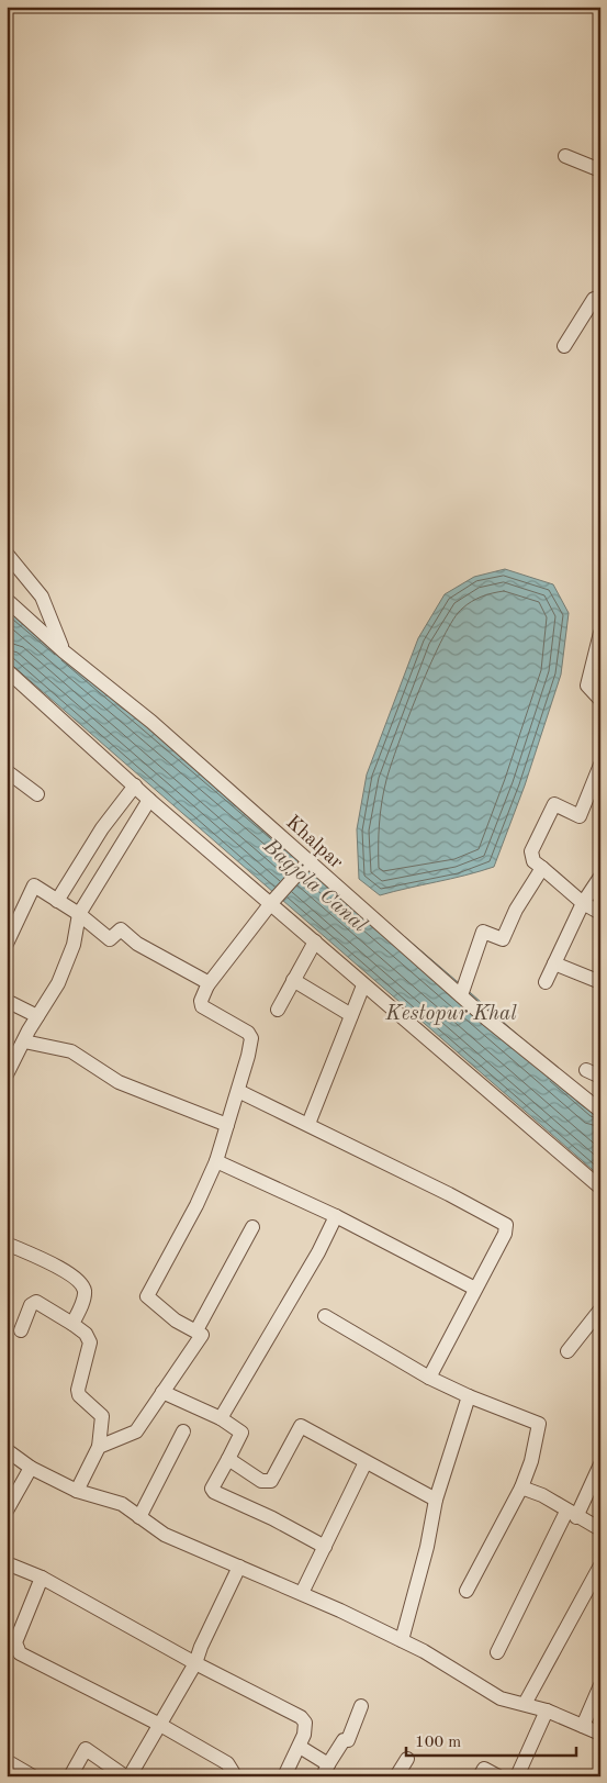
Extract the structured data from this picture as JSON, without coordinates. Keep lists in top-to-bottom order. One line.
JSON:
{"streets":{"street":["Khalpar"]},"water":["Bagjola Canal","Kestopur Khal"],"scale_bar":"100 m"}
